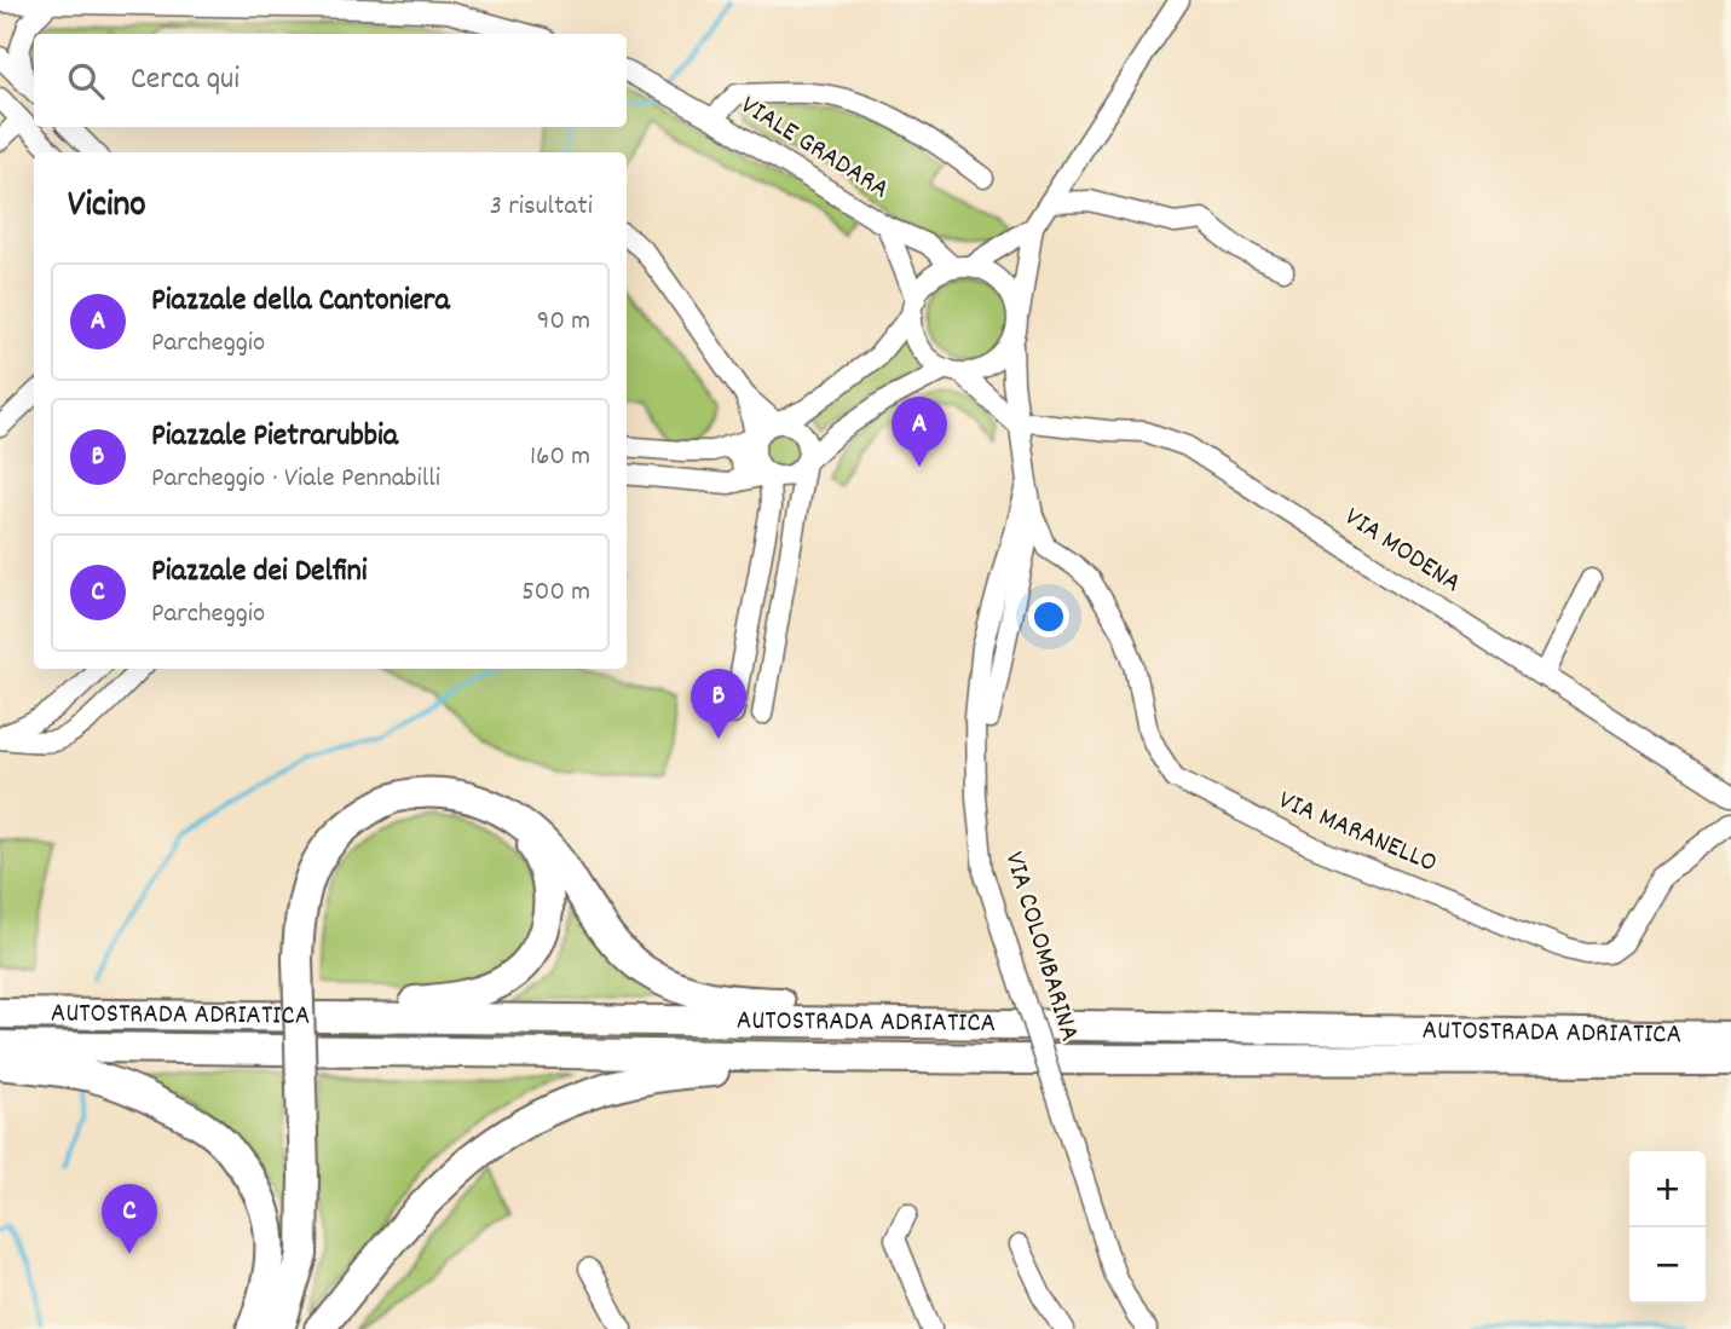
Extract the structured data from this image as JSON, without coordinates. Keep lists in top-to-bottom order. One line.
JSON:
{"streets":{"highway":["AUTOSTRADA ADRIATICA"],"street":["VIALE GRADARA","VIA MODENA","VIA MARANELLO","VIA COLOMBARINA"]},"crossings":[["VIALE GRADARA","VIA COLOMBARINA"],["VIA MODENA","VIA COLOMBARINA"],["VIA MARANELLO","VIA COLOMBARINA"]],"page":{"search":"Cerca qui","heading":["Vicino","3 risultati"],"list":[{"mark":"A","name":"Piazzale della Cantoniera","note":"Parcheggio","value":"90 m"},{"mark":"B","name":"Piazzale Pietrarubbia","note":"Parcheggio · Viale Pennabilli","value":"160 m"},{"mark":"C","name":"Piazzale dei Delfini","note":"Parcheggio","value":"500 m"}],"pins":["A","B","C"],"map_buttons":["+","−"]}}
